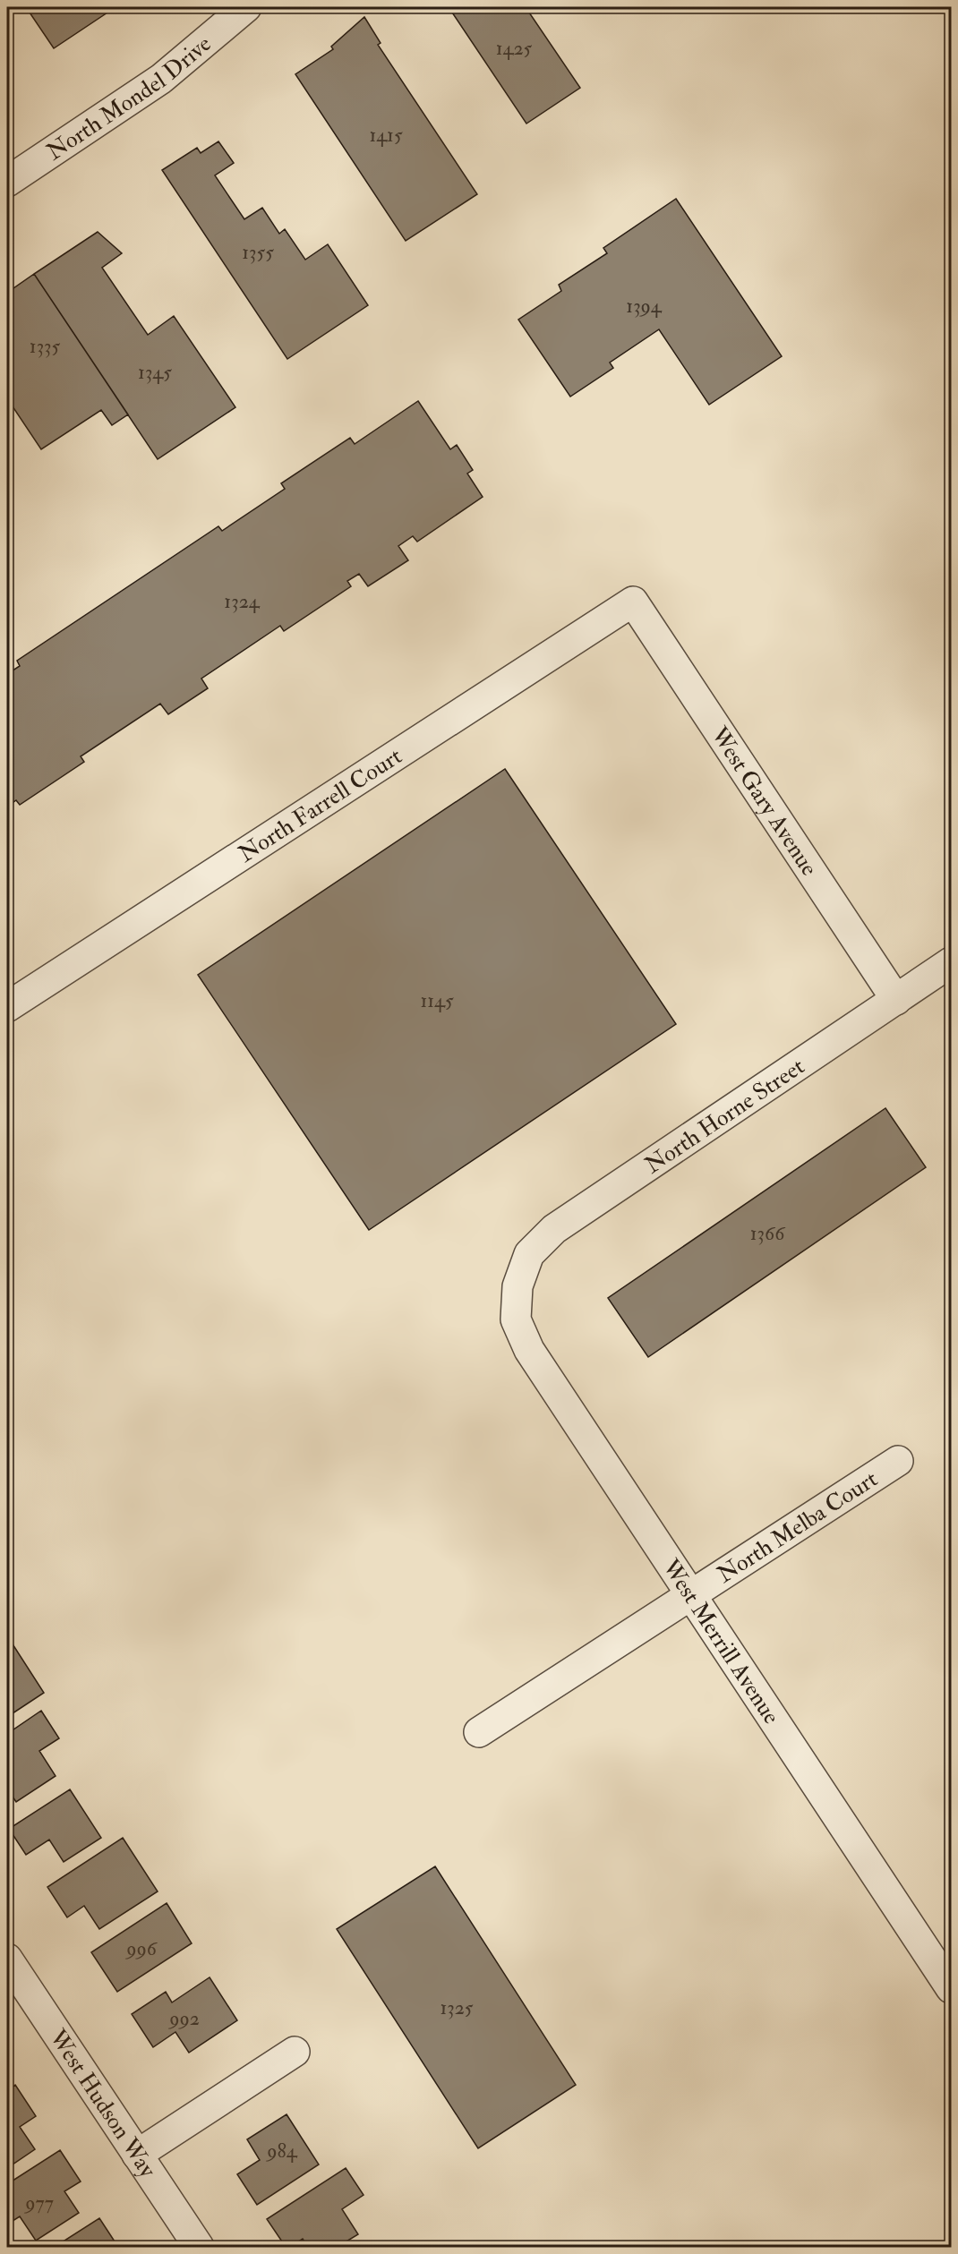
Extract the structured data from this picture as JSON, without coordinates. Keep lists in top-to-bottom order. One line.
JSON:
{"streets":{"street":["North Mondel Drive","West Gary Avenue","North Farrell Court","North Horne Street","North Melba Court","West Merrill Avenue","West Hudson Way"]},"crossings":[["West Gary Avenue","North Farrell Court"],["West Gary Avenue","North Horne Street"],["North Horne Street","West Merrill Avenue"],["North Melba Court","West Merrill Avenue"]],"house_numbers":["1425","1415","1355","1394","1335","1345","1324","1145","1366","996","1325","992","984","977"]}
